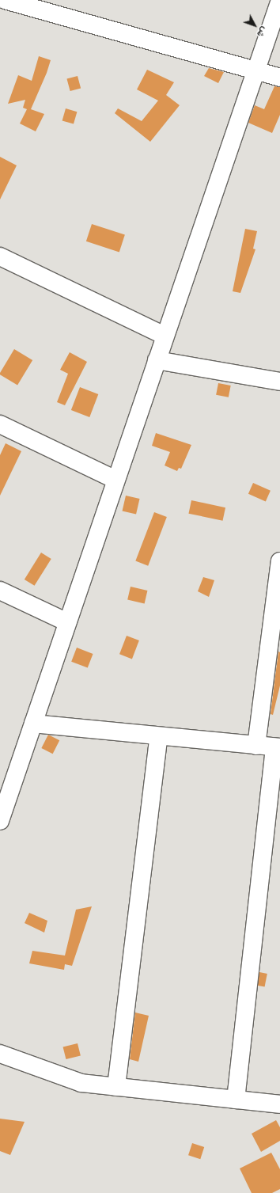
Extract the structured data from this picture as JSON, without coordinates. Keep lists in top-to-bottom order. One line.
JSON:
{"north":"bottom right"}
